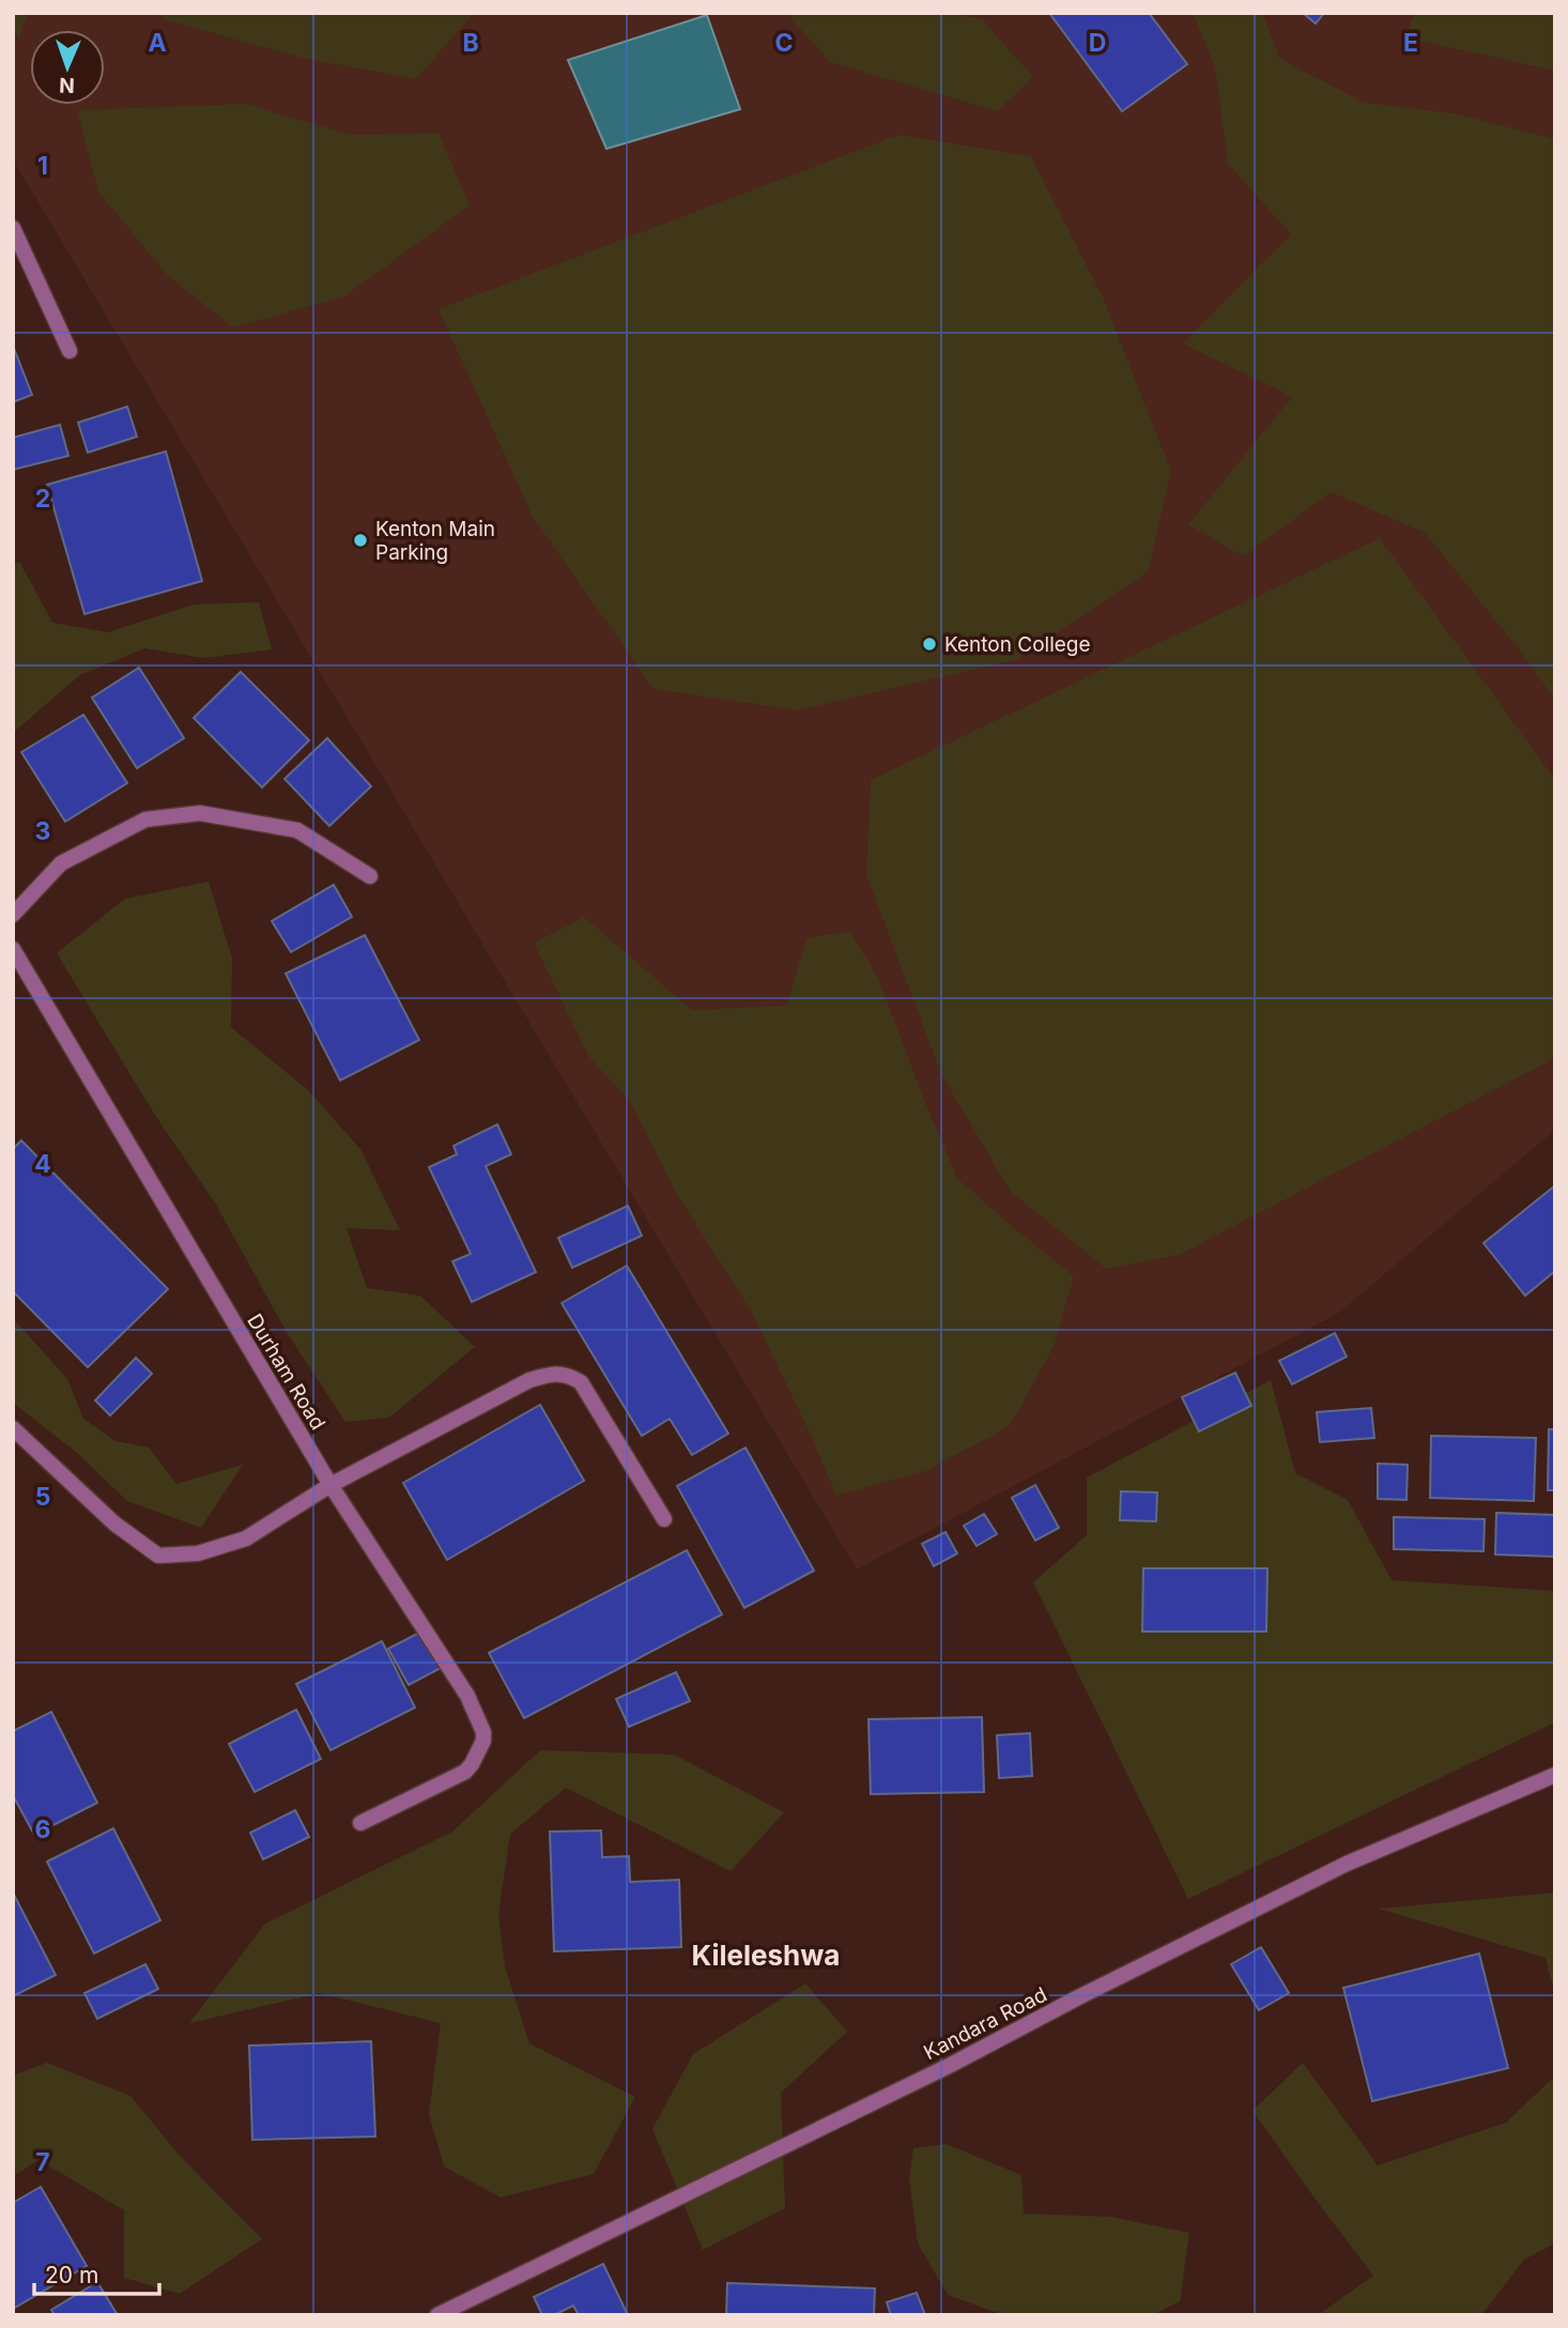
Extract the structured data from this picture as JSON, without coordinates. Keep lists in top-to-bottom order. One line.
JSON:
{"streets":{"street":["Durham Road","Kandara Road"]},"districts":["Kileleshwa"],"places":["Kenton Main Parking","Kenton College"],"scale_bar":"20 m","north":"bottom","grid":{"columns":["A","B","C","D","E"],"rows":["1","2","3","4","5","6","7"]}}
